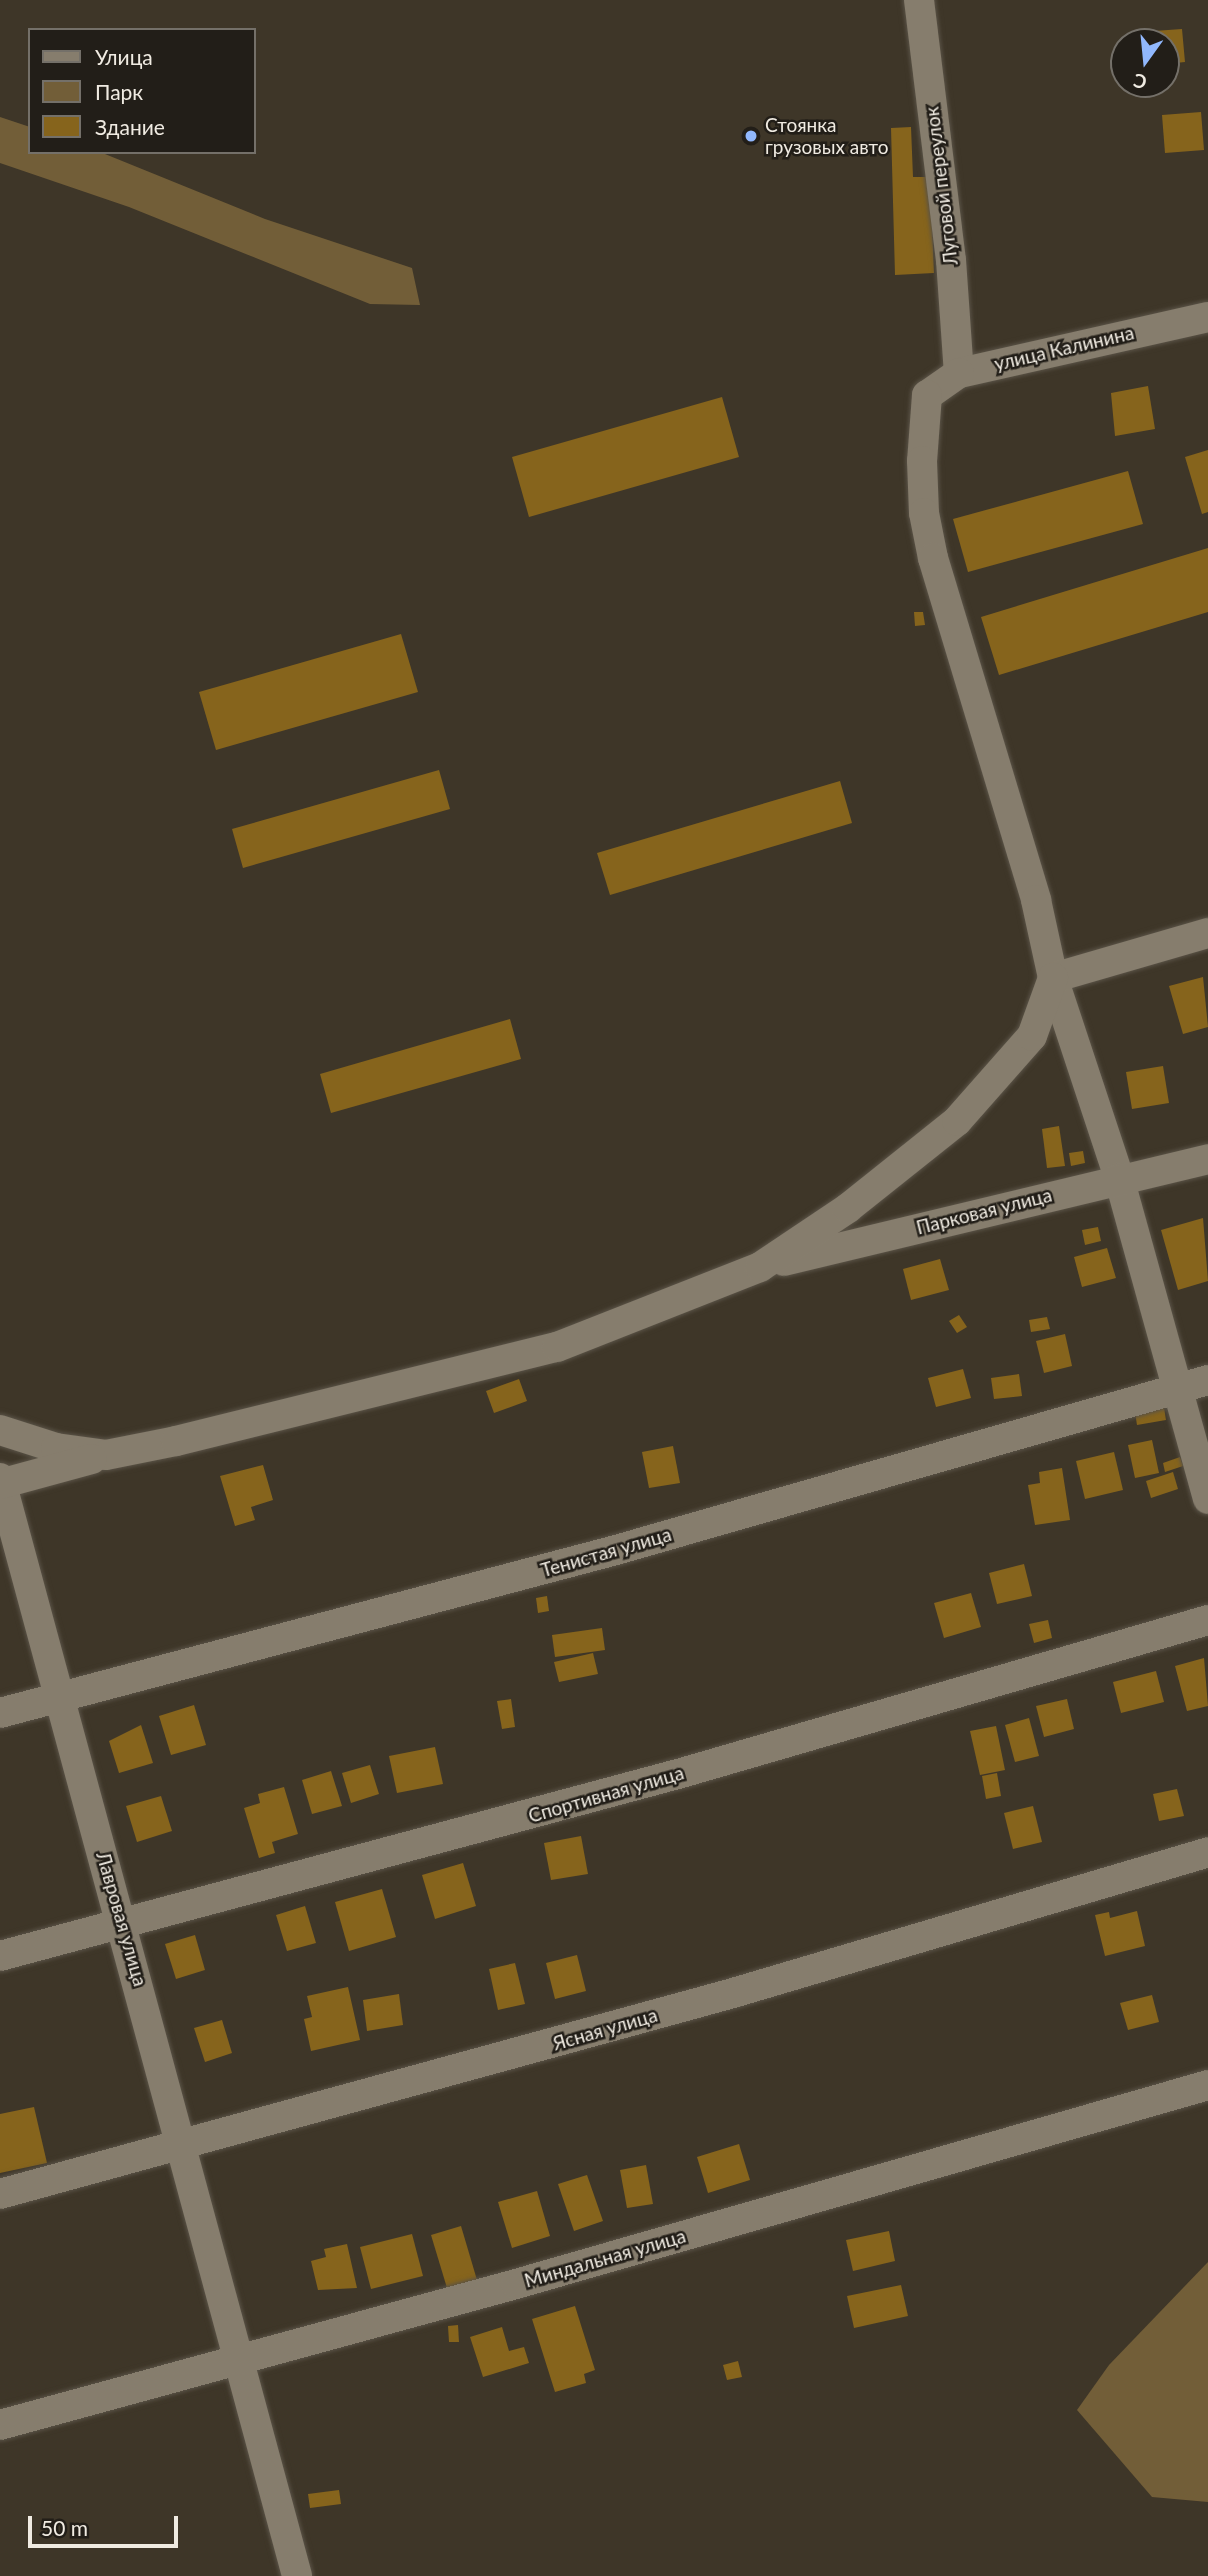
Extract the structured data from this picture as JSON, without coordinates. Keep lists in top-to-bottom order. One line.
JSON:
{"streets":{"street":["Луговой переулок","улица Калинина","Парковая улица","Тенистая улица","Спортивная улица","Лавровая улица","Ясная улица","Миндальная улица"]},"crossings":[["Луговой переулок","улица Калинина"],["Тенистая улица","Лавровая улица"],["Спортивная улица","Лавровая улица"],["Лавровая улица","Ясная улица"],["Лавровая улица","Миндальная улица"]],"places":["Стоянка грузовых авто"],"legend":["Улица","Парк","Здание"],"scale_bar":"50 m","north":"bottom"}
